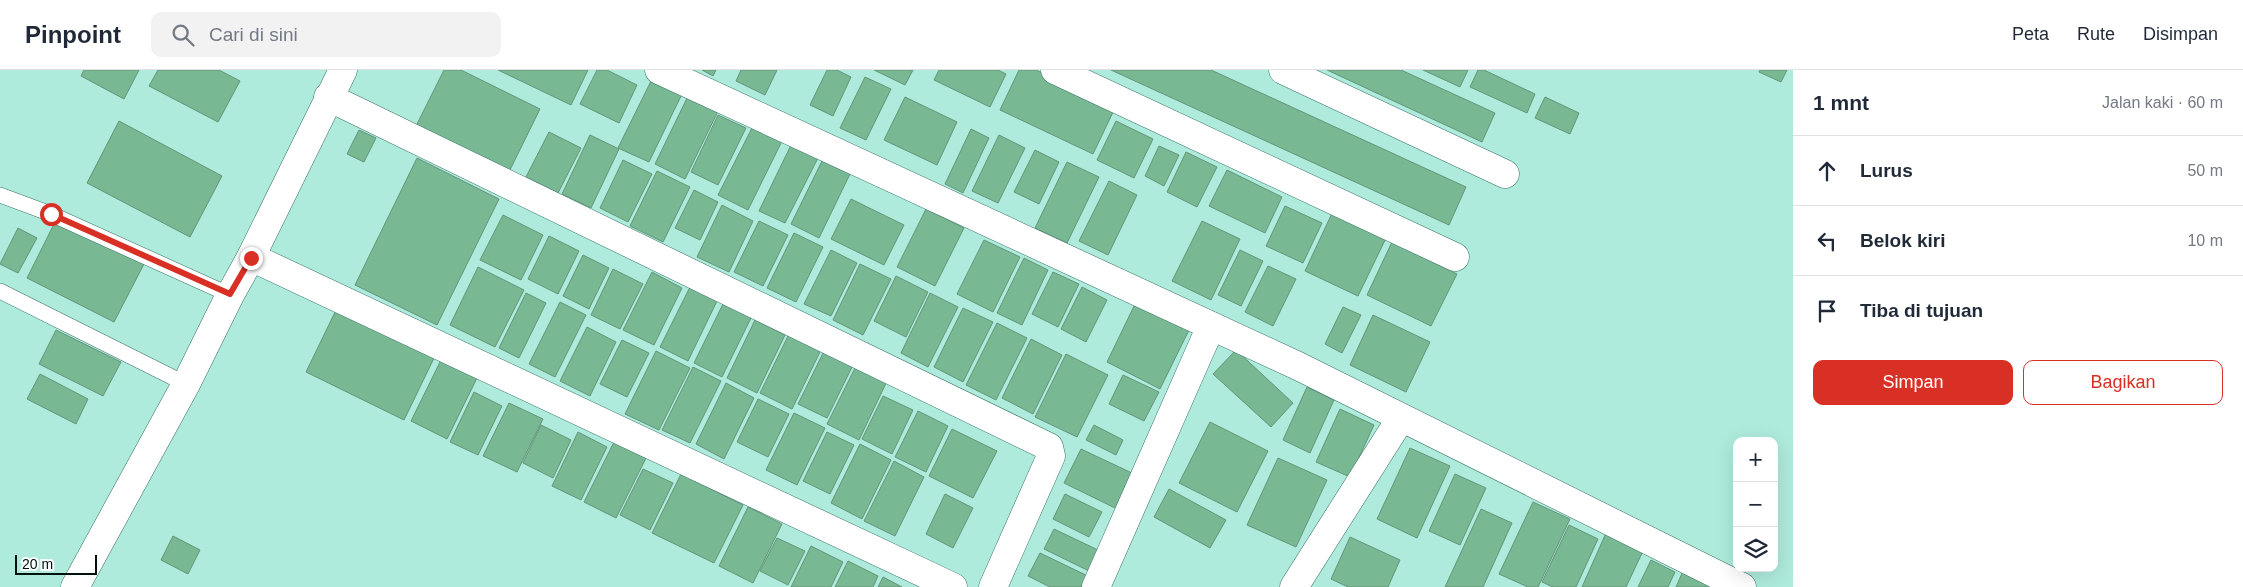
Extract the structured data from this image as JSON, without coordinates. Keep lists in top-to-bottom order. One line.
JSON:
{"scale_bar":"20 m","page":{"header":"Pinpoint","search":"Cari di sini","nav":["Peta","Rute","Disimpan"],"heading":["1 mnt","Jalan kaki · 60 m"],"list":[["Lurus","50 m"],["Belok kiri","10 m"],"Tiba di tujuan"],"buttons":["Simpan","Bagikan"],"map_buttons":["+","−"],"scale":"20 m"}}
